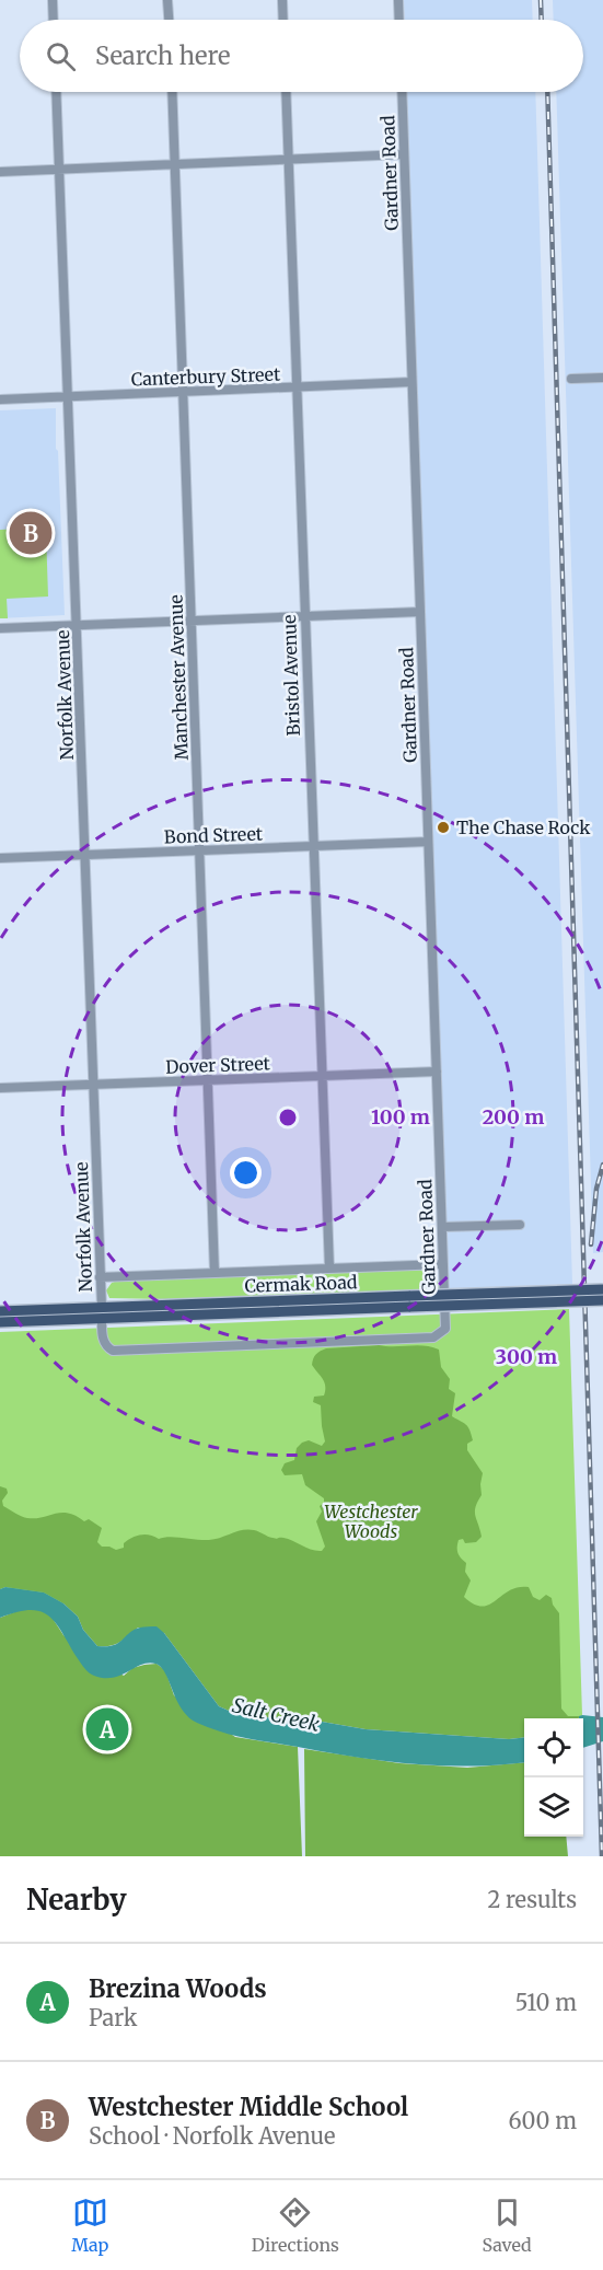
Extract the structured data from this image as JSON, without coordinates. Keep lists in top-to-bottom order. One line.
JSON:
{"streets":{"main road":["Cermak Road"],"street":["Gardner Road","Canterbury Street","Bristol Avenue","Manchester Avenue","Norfolk Avenue","Bond Street","Dover Street"]},"crossings":[["Gardner Road","Canterbury Street"],["Gardner Road","Norfolk Avenue"],["Gardner Road","Bond Street"],["Gardner Road","Dover Street"],["Gardner Road","Cermak Road"],["Canterbury Street","Bristol Avenue"],["Canterbury Street","Manchester Avenue"],["Canterbury Street","Norfolk Avenue"],["Bristol Avenue","Bond Street"],["Bristol Avenue","Dover Street"],["Bristol Avenue","Cermak Road"],["Manchester Avenue","Bond Street"],["Manchester Avenue","Dover Street"],["Manchester Avenue","Cermak Road"],["Norfolk Avenue","Bond Street"],["Norfolk Avenue","Dover Street"],["Norfolk Avenue","Cermak Road"]],"water":["Salt Creek"],"parks":["Westchester Woods"],"places":["The Chase Rock"],"page":{"search":"Search here","pins":["B","A"],"heading":["Nearby","2 results"],"list":[{"mark":"A","name":"Brezina Woods","note":"Park","value":"510 m"},{"mark":"B","name":"Westchester Middle School","note":"School · Norfolk Avenue","value":"600 m"}],"nav":["Map","Directions","Saved"]},"rings":["100 m","200 m","300 m"]}
